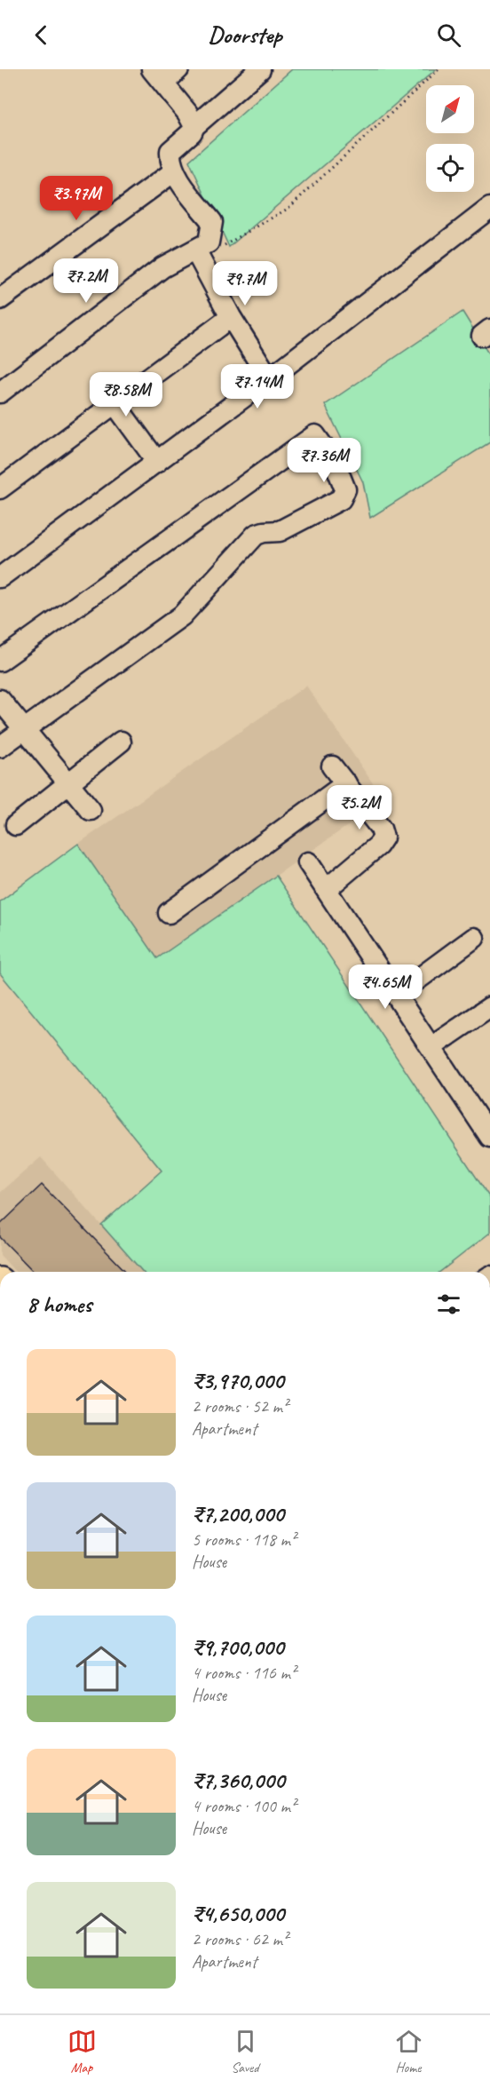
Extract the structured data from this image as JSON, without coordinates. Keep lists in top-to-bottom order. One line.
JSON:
{"north":"top right","page":{"header":"Doorstep","price":["₹3.97M","₹7.2M","₹9.7M","₹7.14M","₹8.58M","₹7.36M","₹5.2M","₹4.65M"],"heading":"8 homes","list":[{"name":"₹3,970,000","note":"2 rooms · 52 m² · Apartment"},{"name":"₹7,200,000","note":"5 rooms · 118 m² · House"},{"name":"₹9,700,000","note":"4 rooms · 116 m² · House"},{"name":"₹7,360,000","note":"4 rooms · 100 m² · House"},{"name":"₹4,650,000","note":"2 rooms · 62 m² · Apartment"}],"tabs":["Map","Saved","Home"]}}
